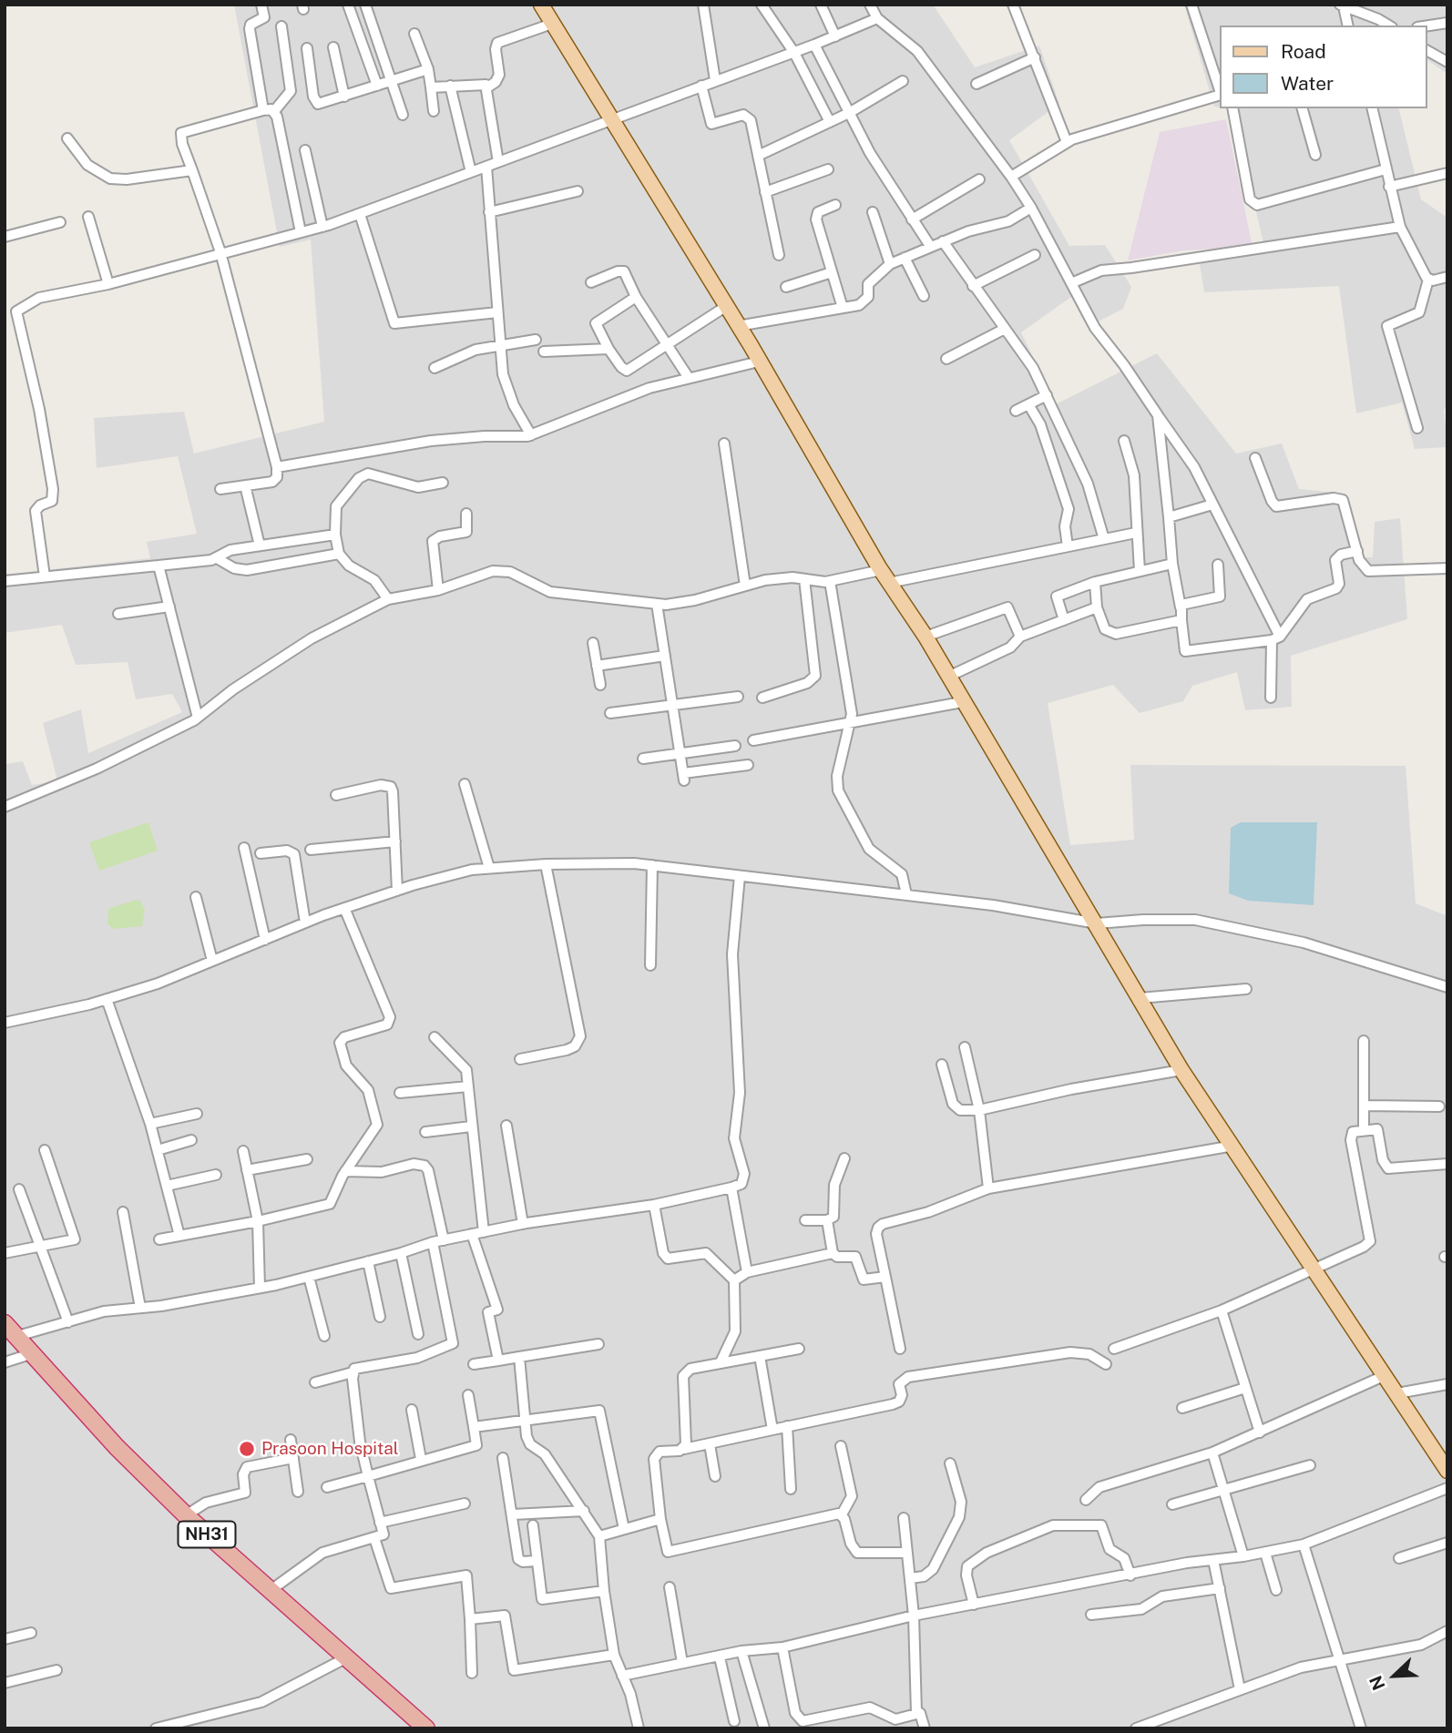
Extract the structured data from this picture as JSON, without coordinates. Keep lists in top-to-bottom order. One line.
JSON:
{"streets":{"highway":["NH31"]},"places":["Prasoon Hospital"],"legend":["Road","Water"],"north":"bottom left"}
